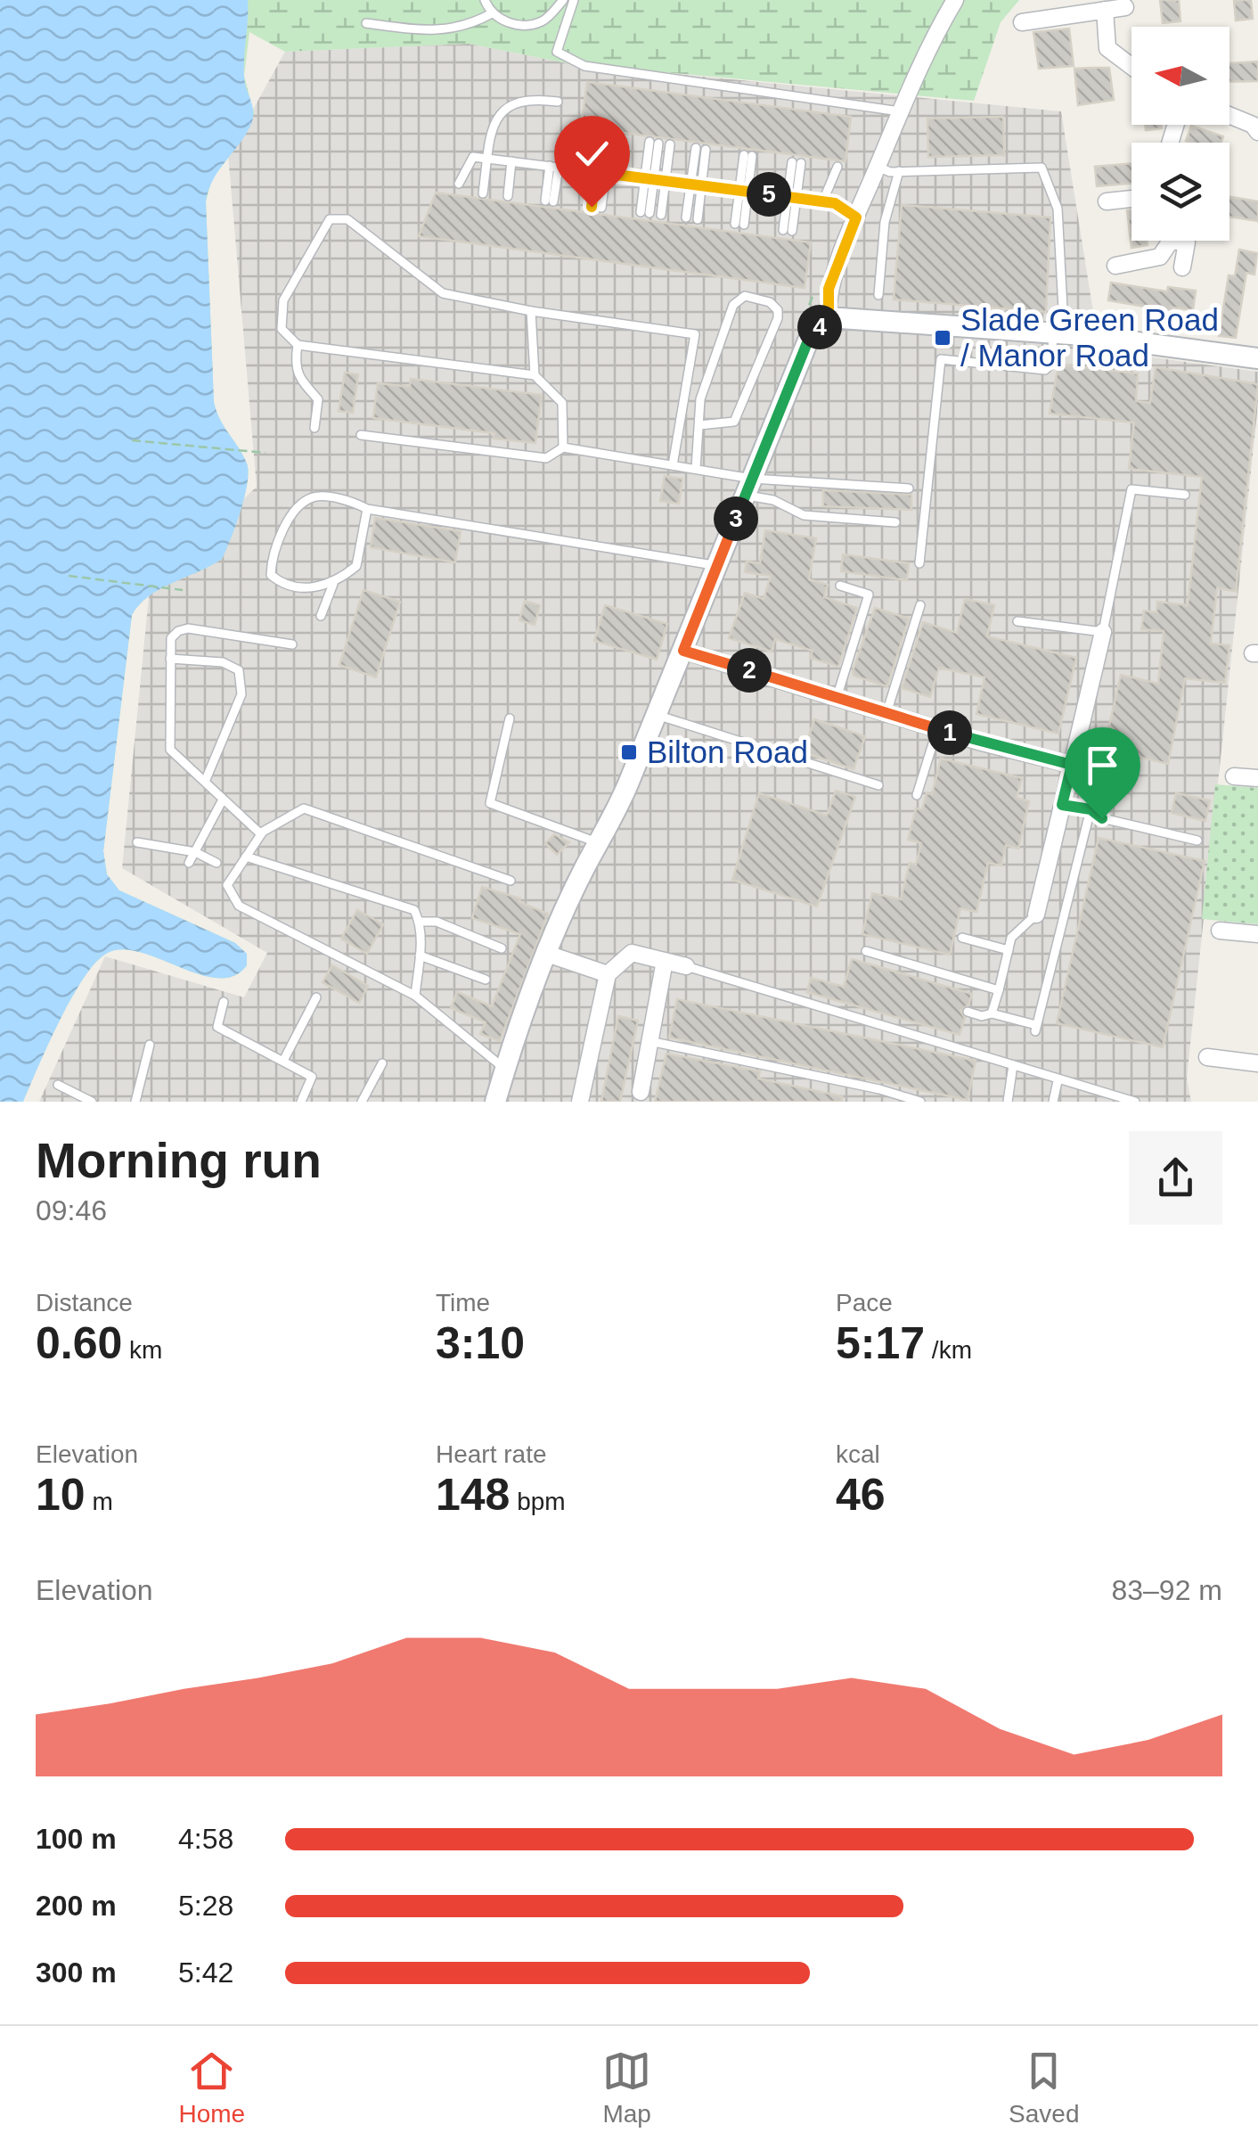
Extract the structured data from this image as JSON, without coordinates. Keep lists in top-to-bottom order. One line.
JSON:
{"places":{"transit":["Slade Green Road / Manor Road","Bilton Road"]},"north":"left","page":{"pins":["5","4","3","2","1"],"heading":["Morning run","09:46"],"stats":[["Distance","0.60 km"],["Time","3:10"],["Pace","5:17 /km"],["Elevation","10 m"],["Heart rate","148 bpm"],["kcal","46"]],"chart":["Elevation","83–92 m"],"list":[{"name":"100 m","note":"4:58"},{"name":"200 m","note":"5:28"},{"name":"300 m","note":"5:42"}],"tabs":["Home","Map","Saved"]}}
